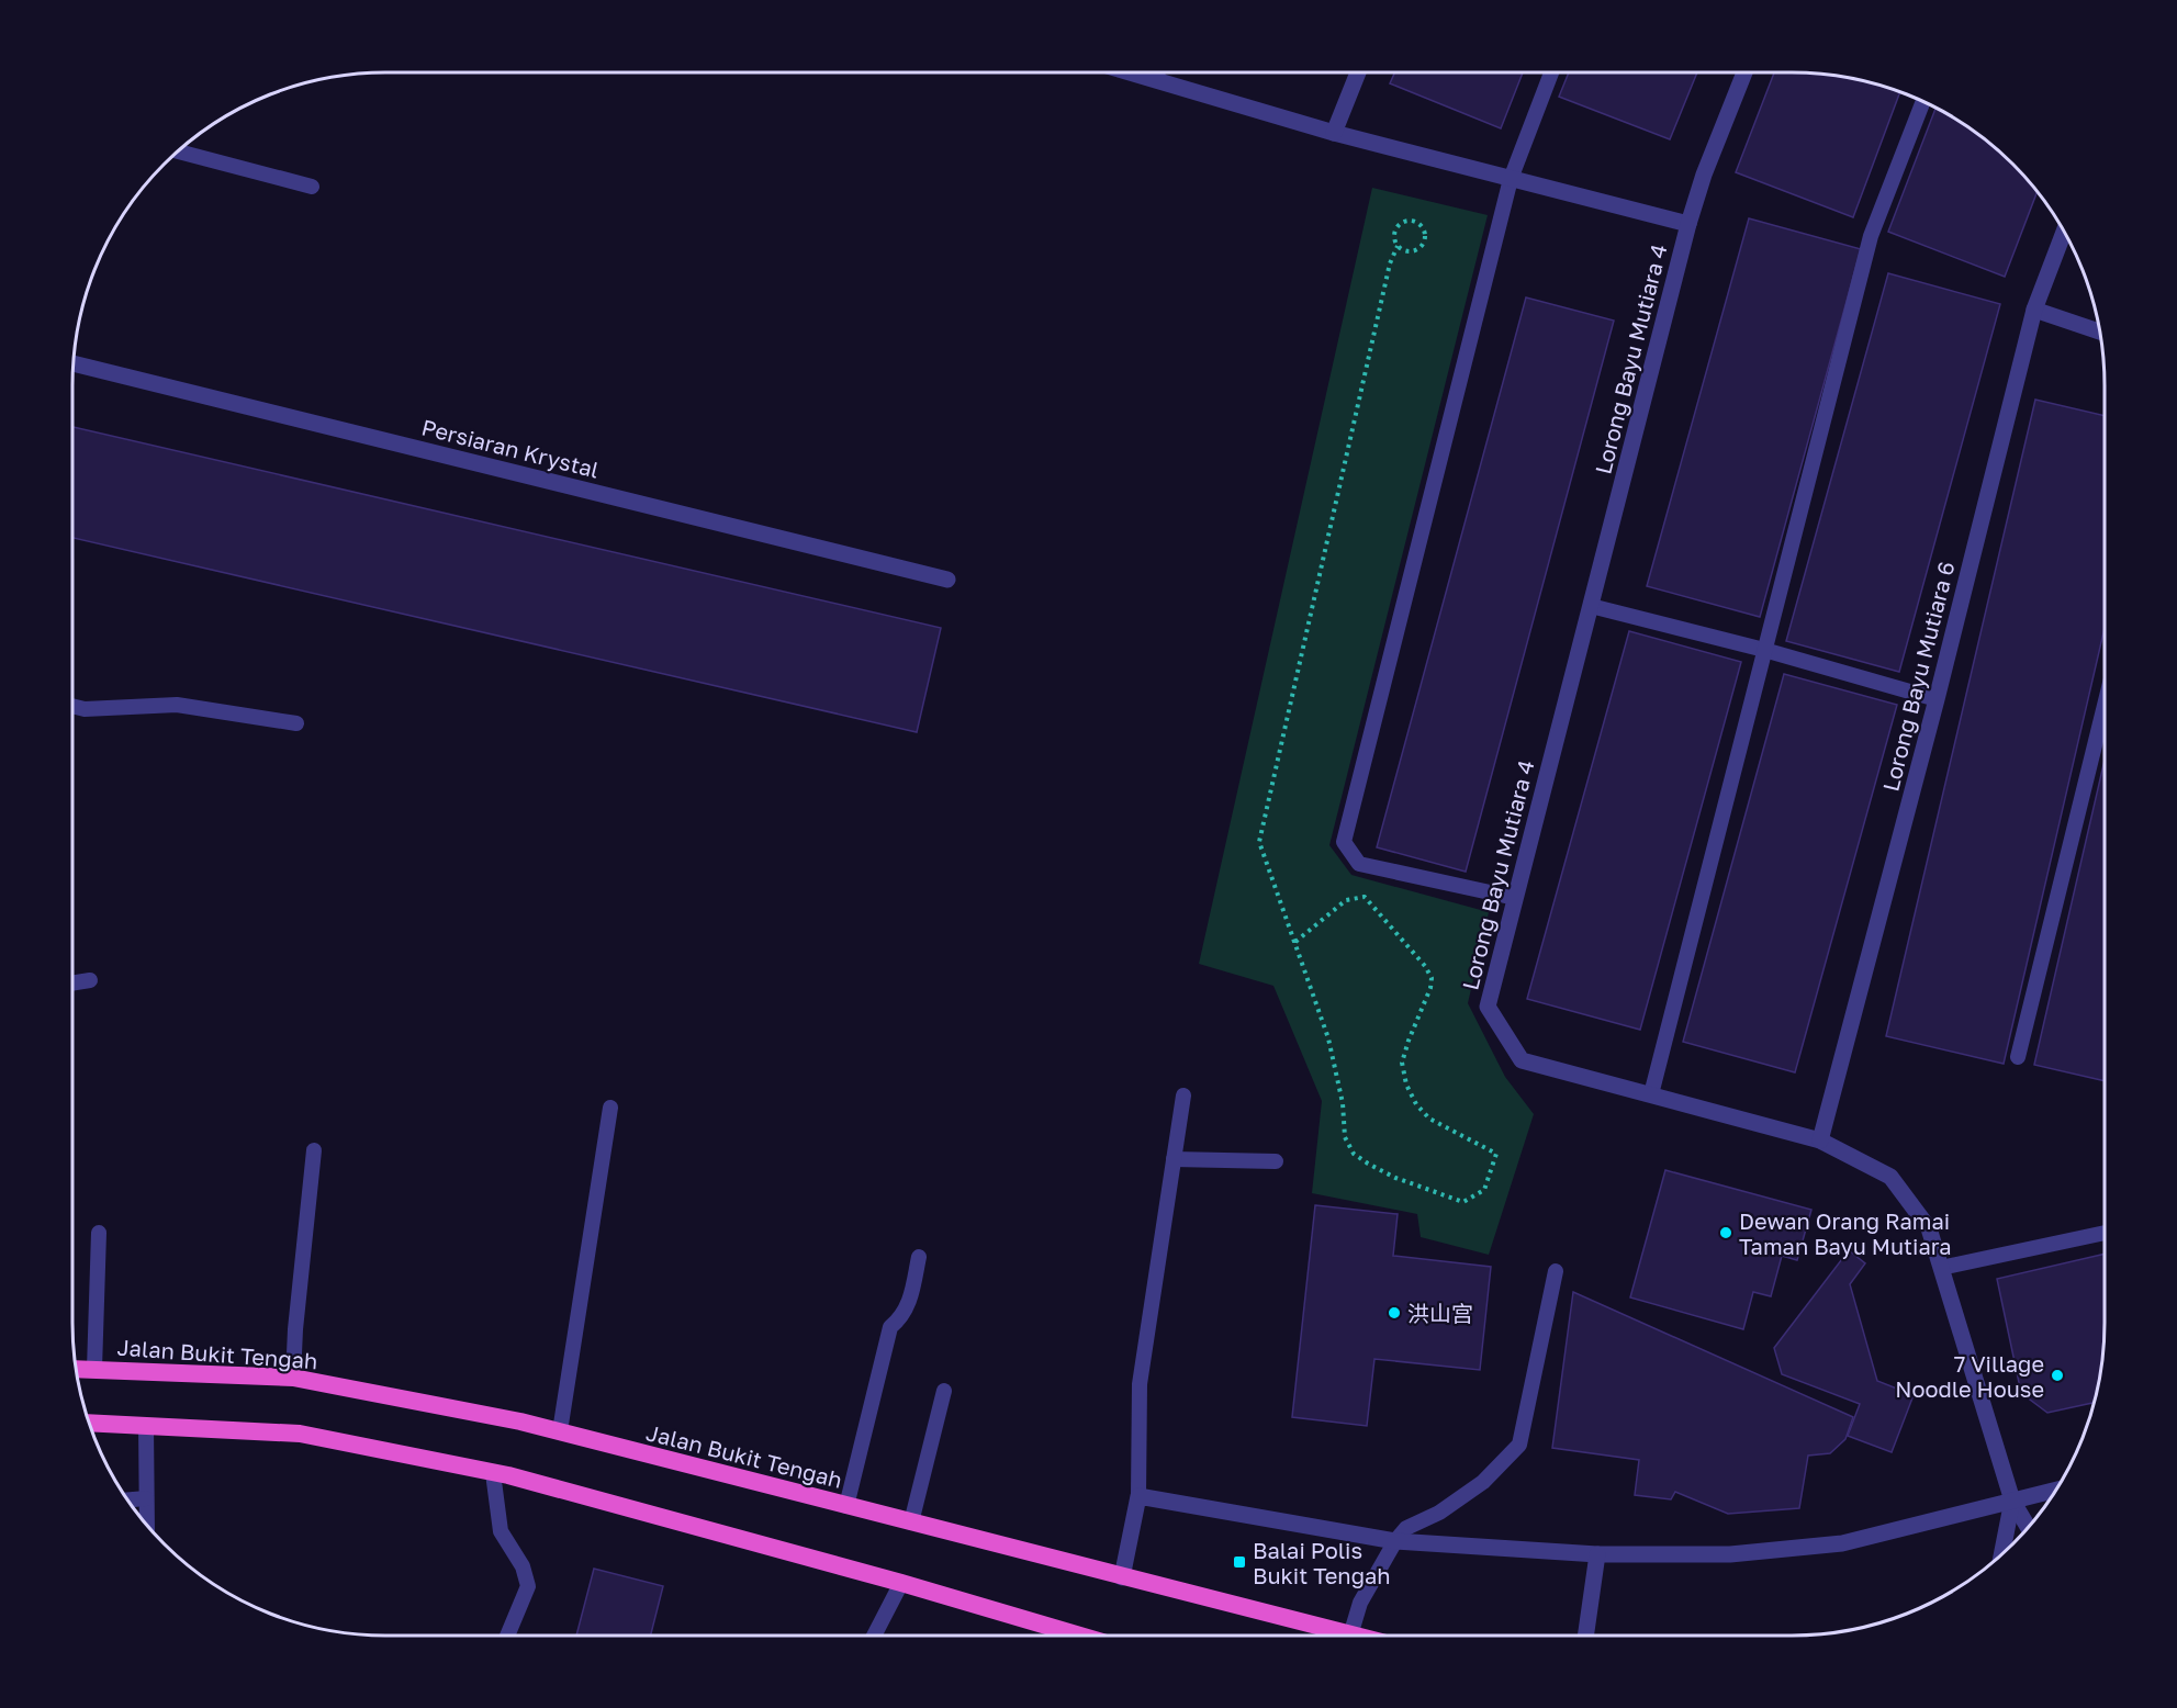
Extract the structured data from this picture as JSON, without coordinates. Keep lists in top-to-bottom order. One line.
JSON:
{"streets":{"highway":["Jalan Bukit Tengah"],"street":["Lorong Bayu Mutiara 4","Persiaran Krystal","Lorong Bayu Mutiara 6"]},"crossings":[["Lorong Bayu Mutiara 4","Lorong Bayu Mutiara 6"]],"places":{"other":["Dewan Orang Ramai Taman Bayu Mutiara","洪山宫","7 Village Noodle House"],"transit":["Balai Polis Bukit Tengah"]}}
